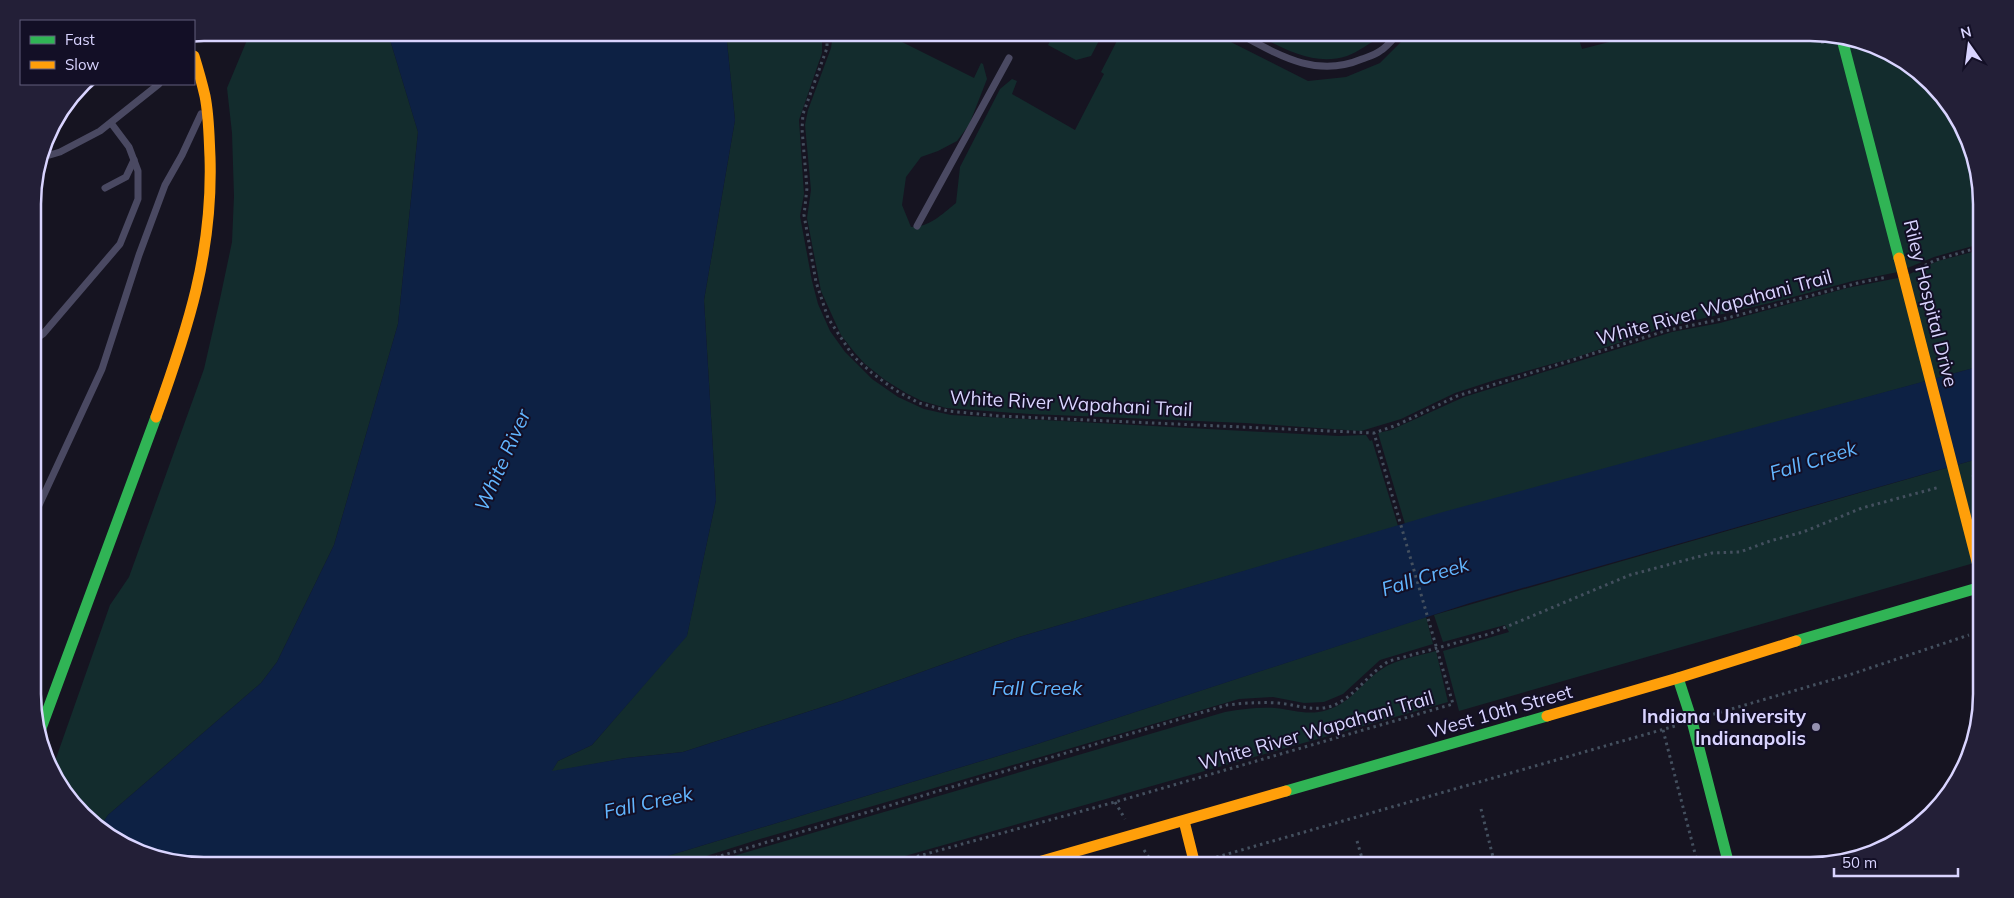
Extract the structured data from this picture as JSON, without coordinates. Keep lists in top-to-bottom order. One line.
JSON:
{"streets":{"main road":["Riley Hospital Drive","West 10th Street"],"path":["White River Wapahani Trail"]},"crossings":[["Riley Hospital Drive","White River Wapahani Trail"]],"water":["White River","Fall Creek"],"places":["Indiana University Indianapolis"],"legend":["Fast","Slow"],"scale_bar":"50 m","north":"top"}
